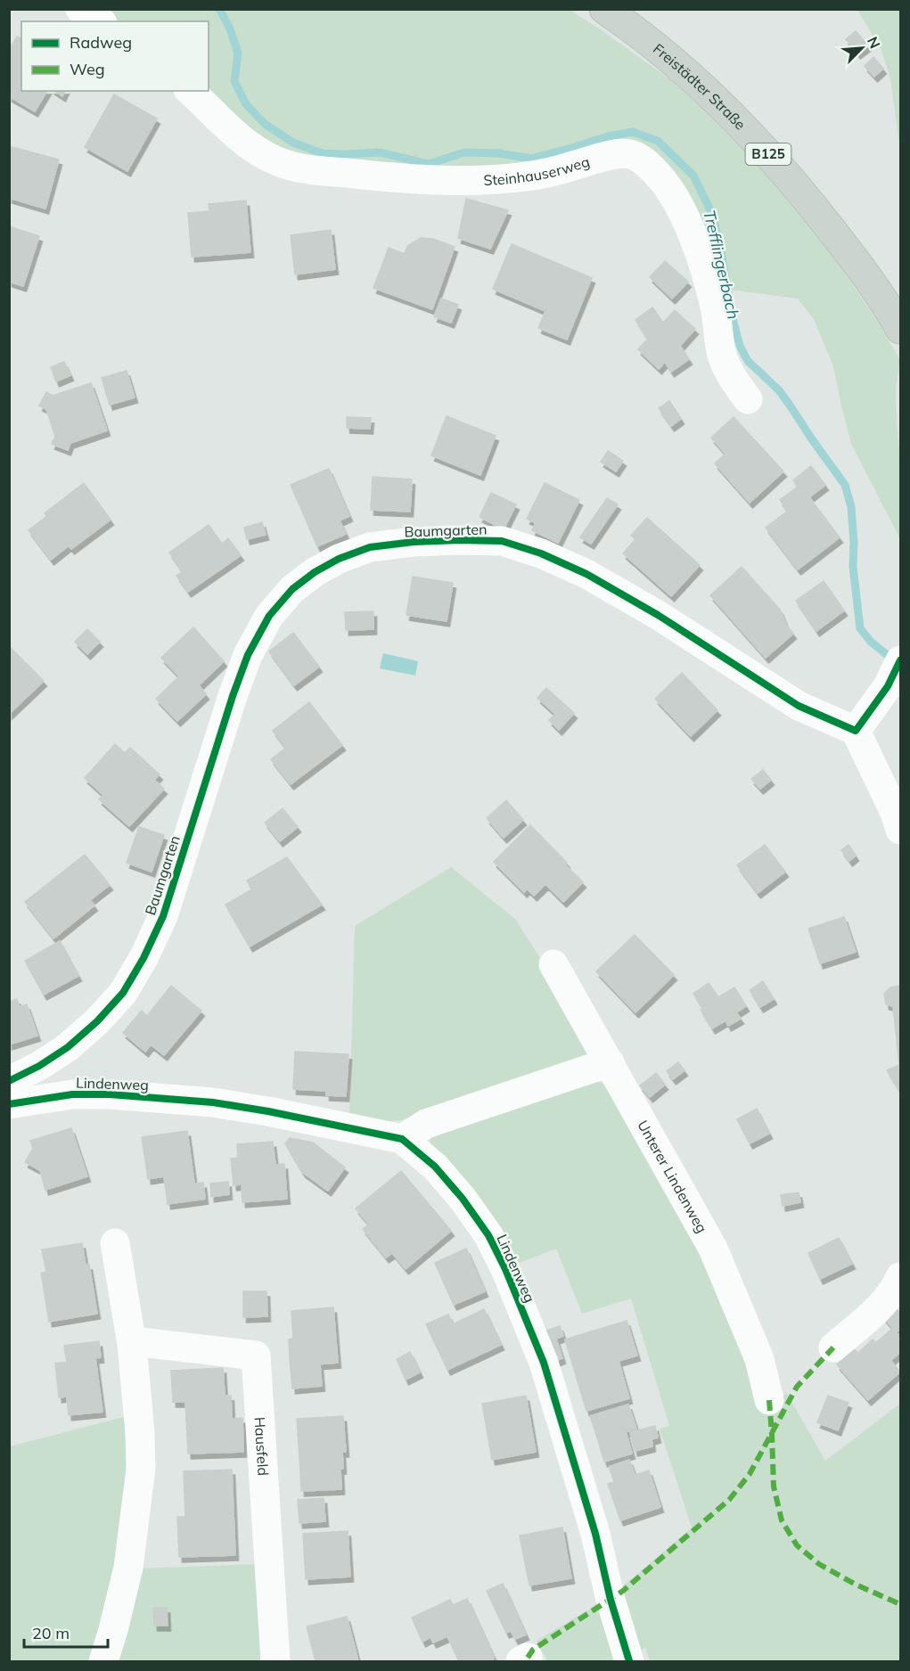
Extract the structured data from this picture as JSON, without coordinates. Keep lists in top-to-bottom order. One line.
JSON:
{"streets":{"main road":["Freistädter Straße","B125"],"street":["Steinhauserweg","Baumgarten","Lindenweg","Unterer Lindenweg","Hausfeld"]},"water":["Trefflingerbach"],"legend":["Radweg","Weg"],"scale_bar":"20 m","north":"top right"}
